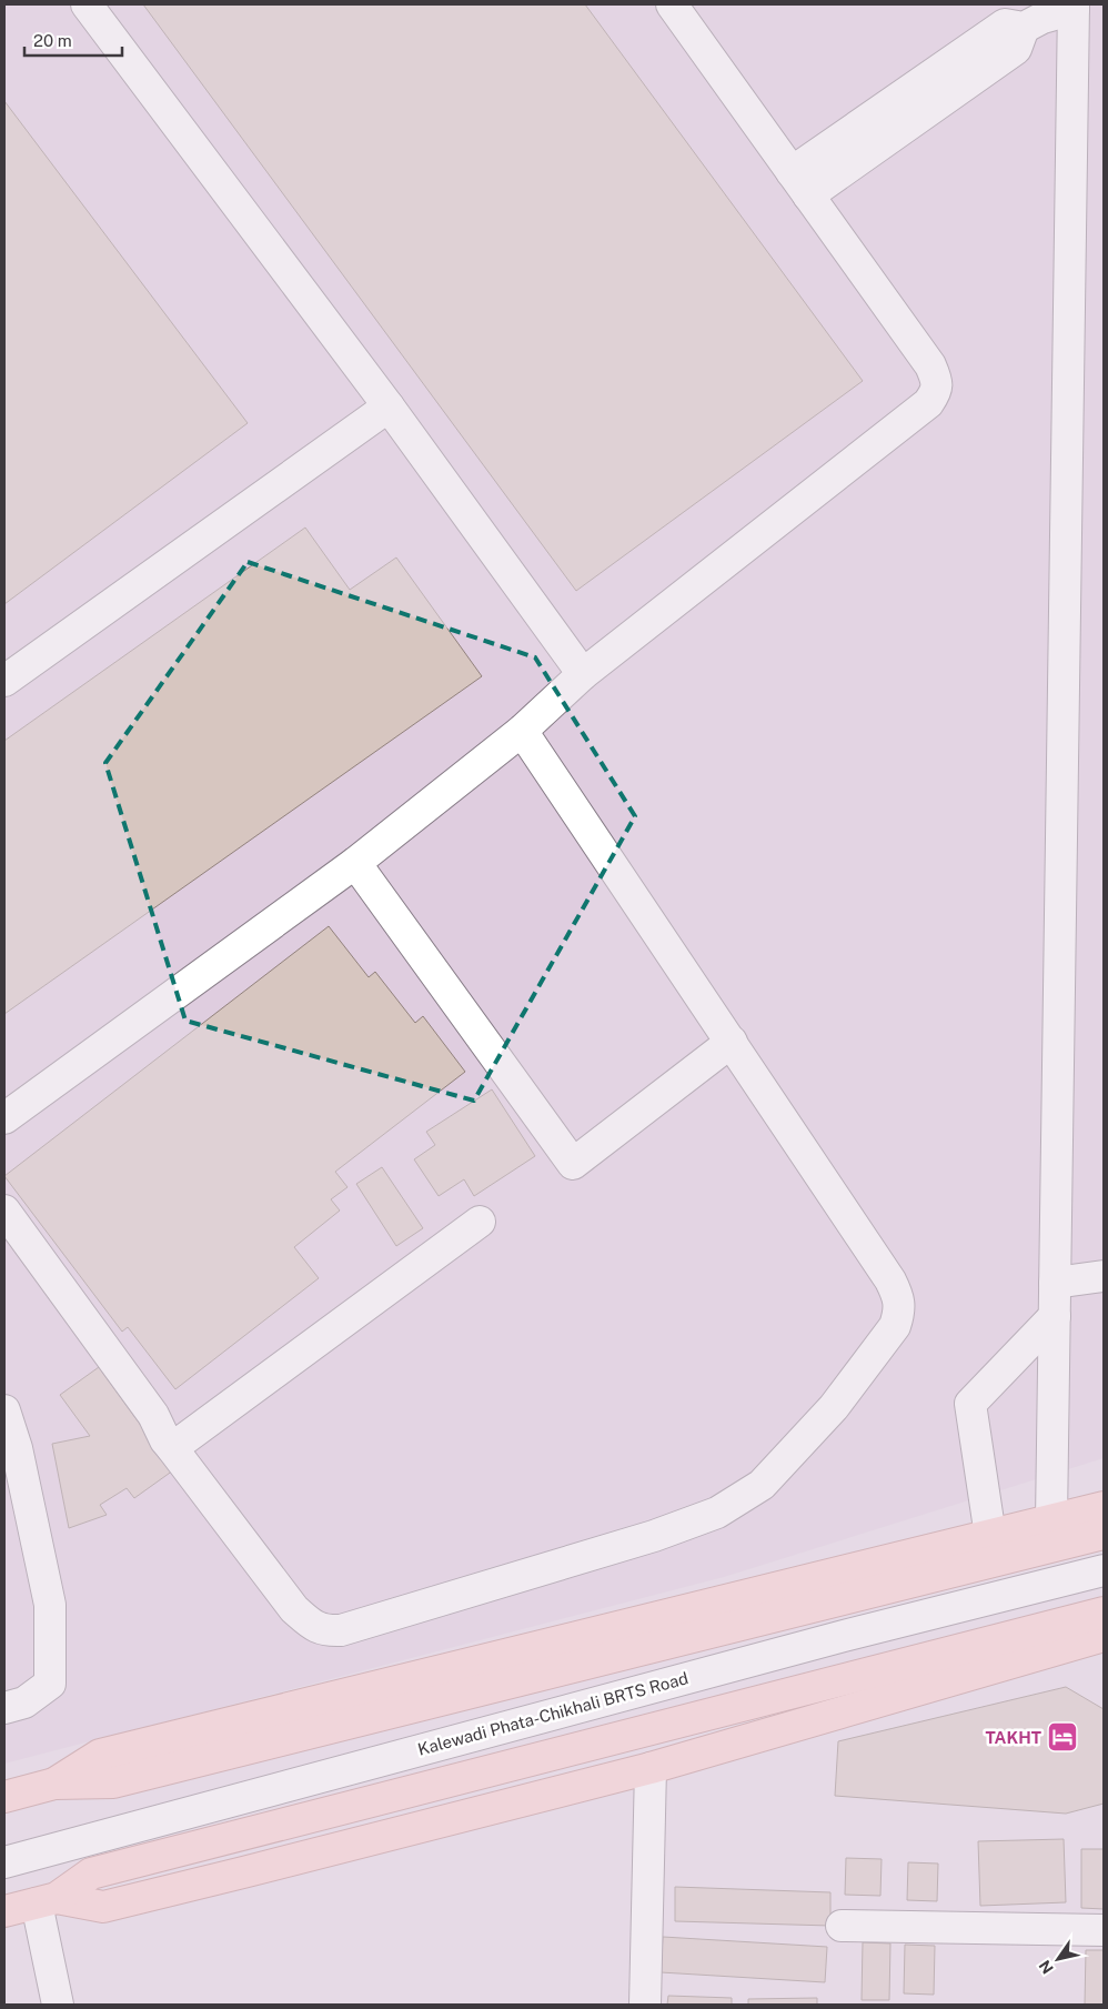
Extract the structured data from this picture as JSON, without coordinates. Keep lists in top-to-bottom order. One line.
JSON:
{"streets":{"street":["Kalewadi Phata-Chikhali BRTS Road"]},"places":{"hotel":["TAKHT"]},"scale_bar":"20 m","north":"bottom left"}
